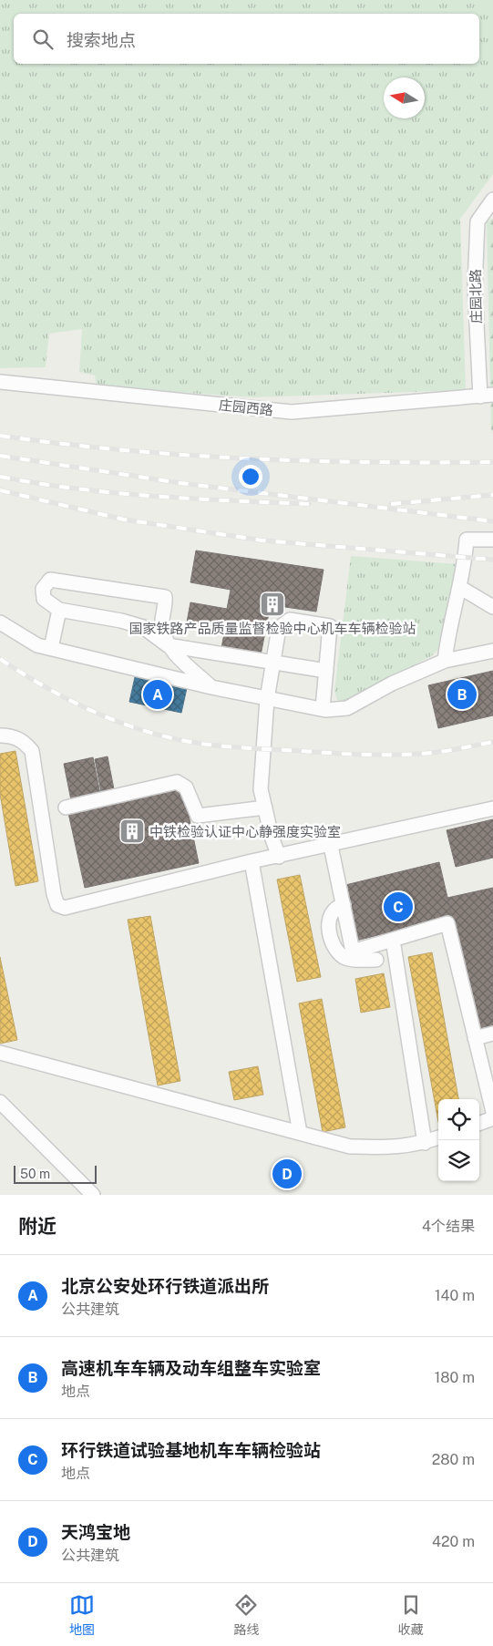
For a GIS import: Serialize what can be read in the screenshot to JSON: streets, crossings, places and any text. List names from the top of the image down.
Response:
{
  "streets": {
    "street": ["庄园北路", "庄园西路"]
  },
  "crossings": [
    ["庄园北路", "庄园西路"]
  ],
  "places": {
    "building": ["国家铁路产品质量监督检验中心机车车辆检验站", "中铁检验认证中心静强度实验室"]
  },
  "scale_bar": "50 m",
  "north": "left",
  "page": {
    "search": "搜索地点",
    "pins": [
      "A",
      "B",
      "C",
      "D"
    ],
    "scale": "50 m",
    "heading": ["附近", "4个结果"],
    "list": [
      {
        "mark": "A",
        "name": "北京公安处环行铁道派出所",
        "note": "公共建筑",
        "value": "140 m"
      },
      {
        "mark": "B",
        "name": "高速机车车辆及动车组整车实验室",
        "note": "地点",
        "value": "180 m"
      },
      {
        "mark": "C",
        "name": "环行铁道试验基地机车车辆检验站",
        "note": "地点",
        "value": "280 m"
      },
      {
        "mark": "D",
        "name": "天鸿宝地",
        "note": "公共建筑",
        "value": "420 m"
      }
    ],
    "nav": ["地图", "路线", "收藏"]
  }
}
